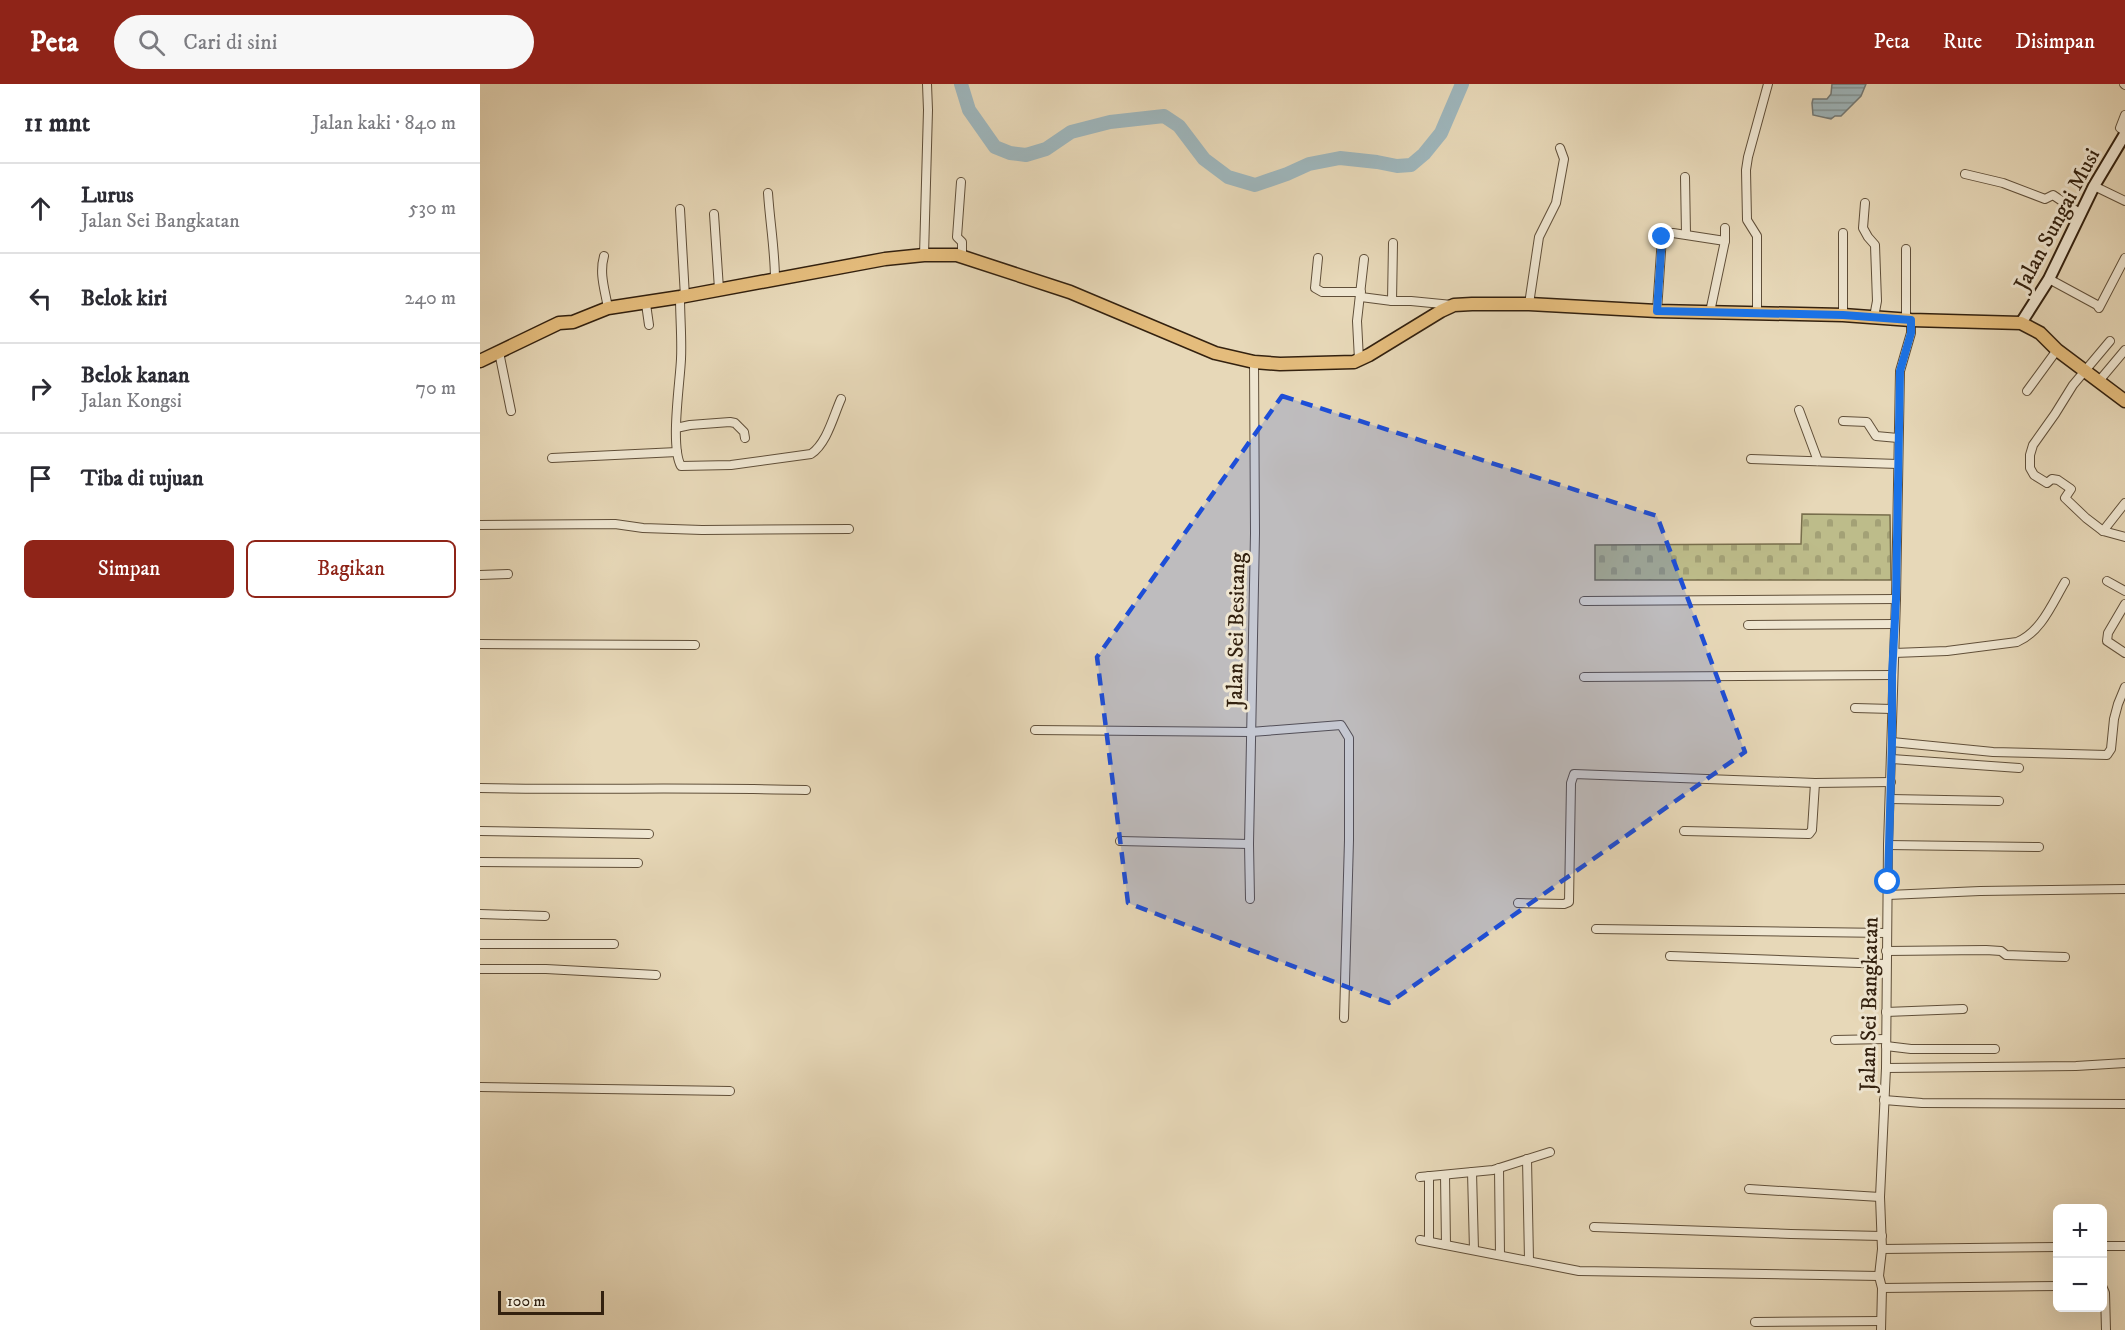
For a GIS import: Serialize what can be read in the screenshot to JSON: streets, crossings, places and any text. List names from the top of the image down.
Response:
{
  "streets": {
    "main road": ["Jalan Sungai Musi"],
    "street": ["Jalan Sei Besitang", "Jalan Sei Bangkatan"]
  },
  "scale_bar": "100 m",
  "page": {
    "header": "Peta",
    "search": "Cari di sini",
    "nav": ["Peta", "Rute", "Disimpan"],
    "heading": ["11 mnt", "Jalan kaki · 840 m"],
    "list": [
      ["Lurus", "Jalan Sei Bangkatan", "530 m"],
      ["Belok kiri", "240 m"],
      ["Belok kanan", "Jalan Kongsi", "70 m"],
      "Tiba di tujuan"
    ],
    "buttons": ["Simpan", "Bagikan"],
    "map_buttons": ["+", "−"],
    "scale": "100 m"
  }
}
